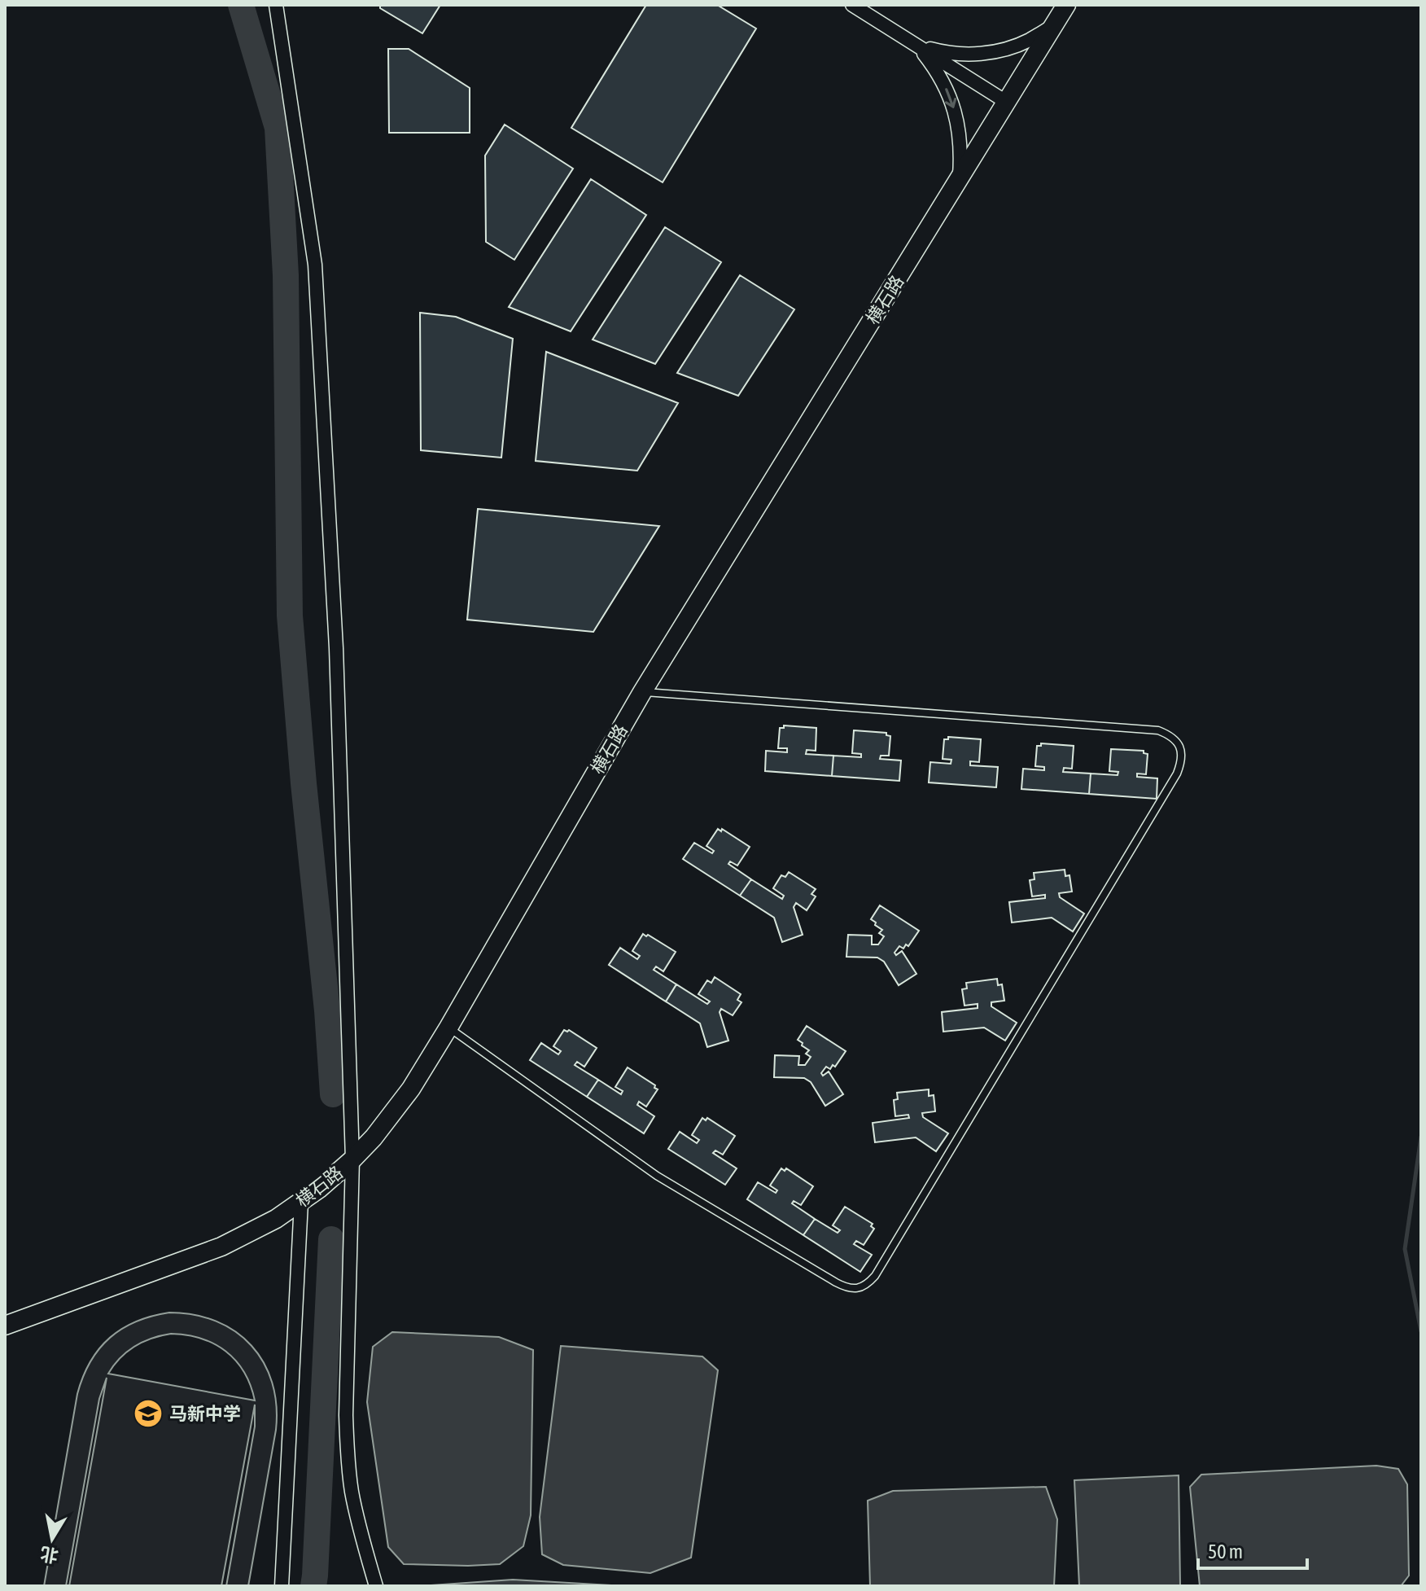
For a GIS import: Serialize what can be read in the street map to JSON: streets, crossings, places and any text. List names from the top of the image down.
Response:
{
  "streets": {
    "main road": ["横石路"]
  },
  "places": {
    "school or university": ["马新中学"]
  },
  "scale_bar": "50 m",
  "north": "bottom"
}
